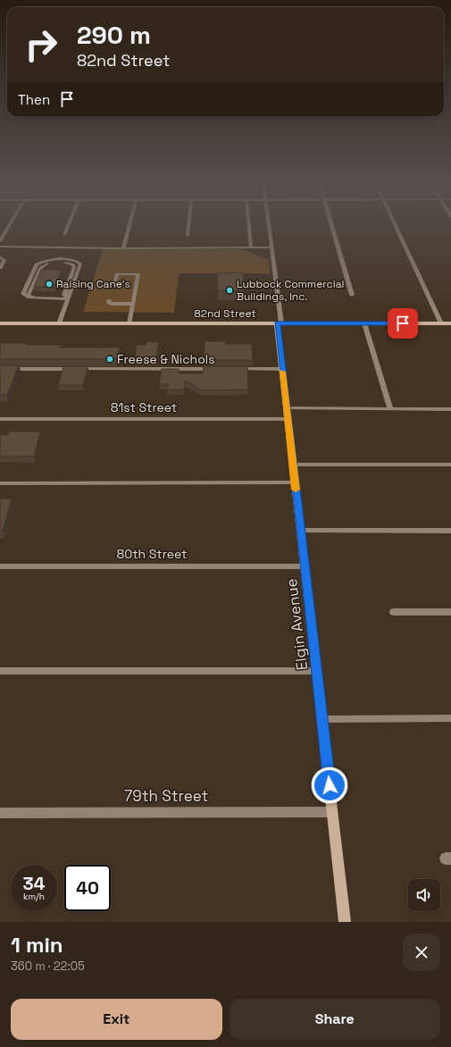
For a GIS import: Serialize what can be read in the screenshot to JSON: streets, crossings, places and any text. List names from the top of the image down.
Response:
{
  "streets": {
    "street": [
      "82nd Street",
      "81st Street",
      "80th Street",
      "Elgin Avenue",
      "79th Street"
    ]
  },
  "crossings": [
    ["82nd Street", "Elgin Avenue"],
    ["81st Street", "Elgin Avenue"],
    ["80th Street", "Elgin Avenue"],
    ["Elgin Avenue", "79th Street"]
  ],
  "places": ["Raising Cane's", "Lubbock Commercial Buildings, Inc.", "Freese & Nichols"],
  "page": {
    "turn": ["290 m", "82nd Street"],
    "then": "Then",
    "speed": "34 km/h",
    "limit": "40",
    "heading": ["1 min", "360 m · 22:05"],
    "buttons": ["Exit", "Share"]
  }
}
